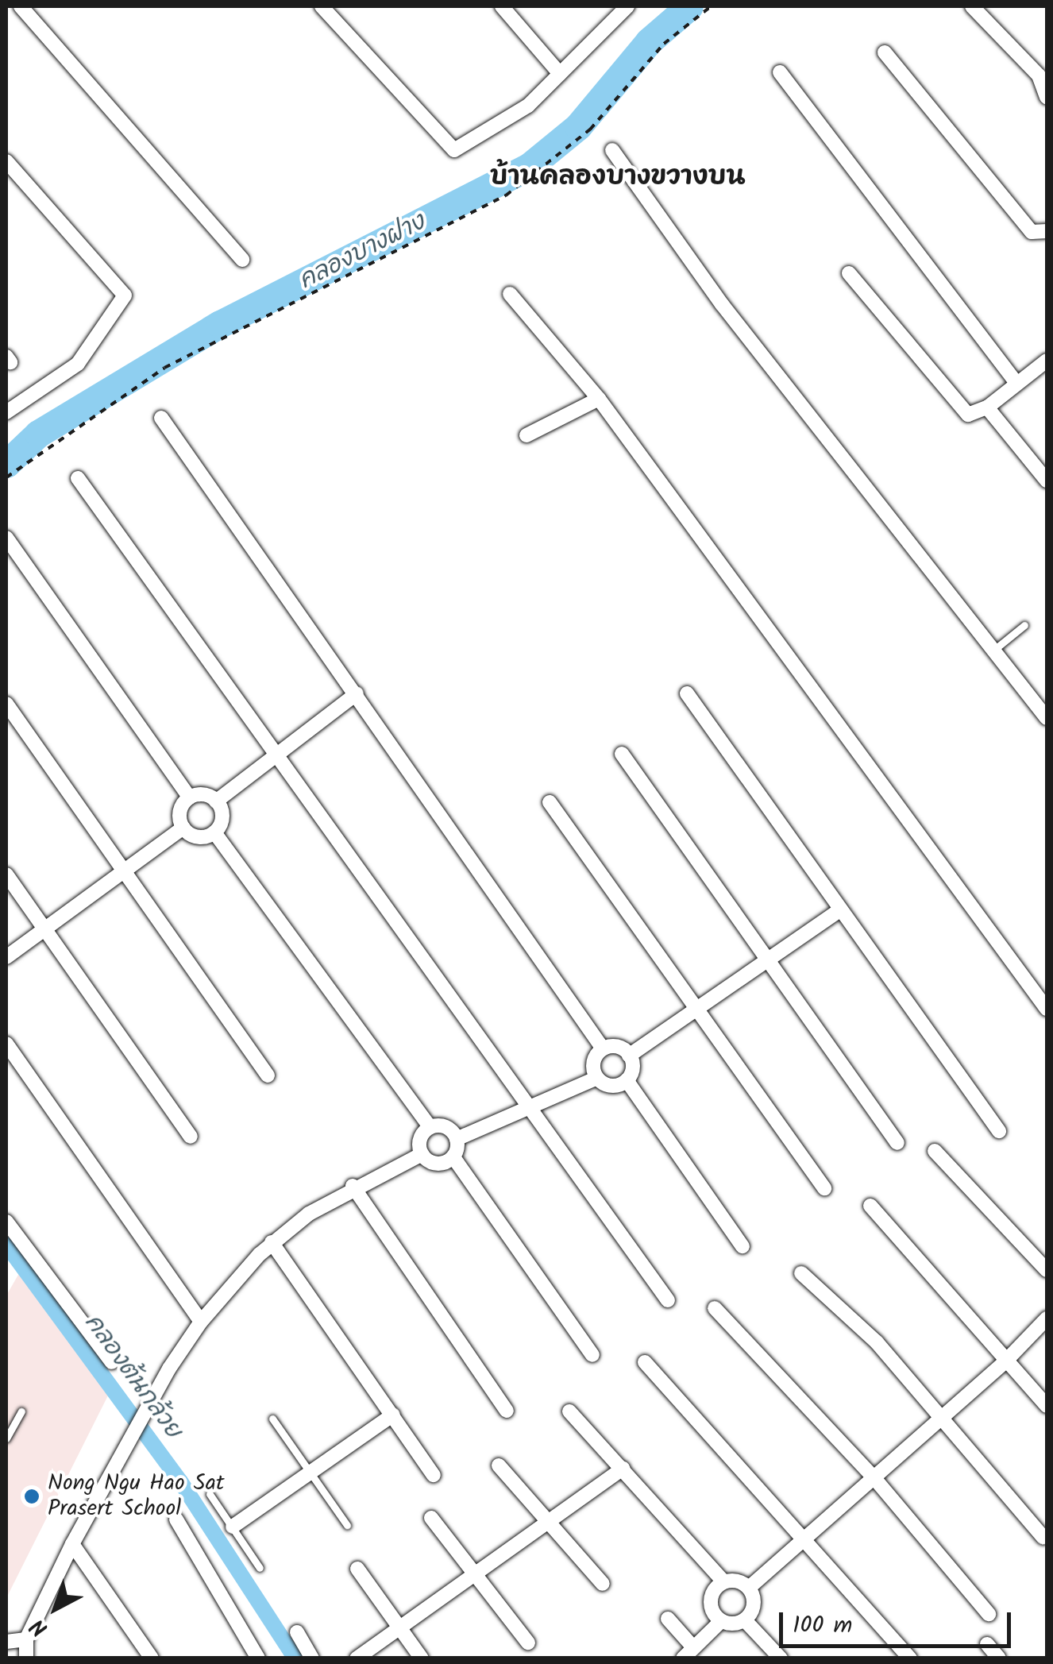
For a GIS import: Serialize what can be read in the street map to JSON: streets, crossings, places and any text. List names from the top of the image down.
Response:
{
  "districts": ["บ้านคลองบางขวางบน"],
  "water": ["คลองบางฝาง", "คลองต้นกล้วย"],
  "places": ["Nong Ngu Hao Sat Prasert School"],
  "scale_bar": "100 m",
  "north": "bottom left"
}
